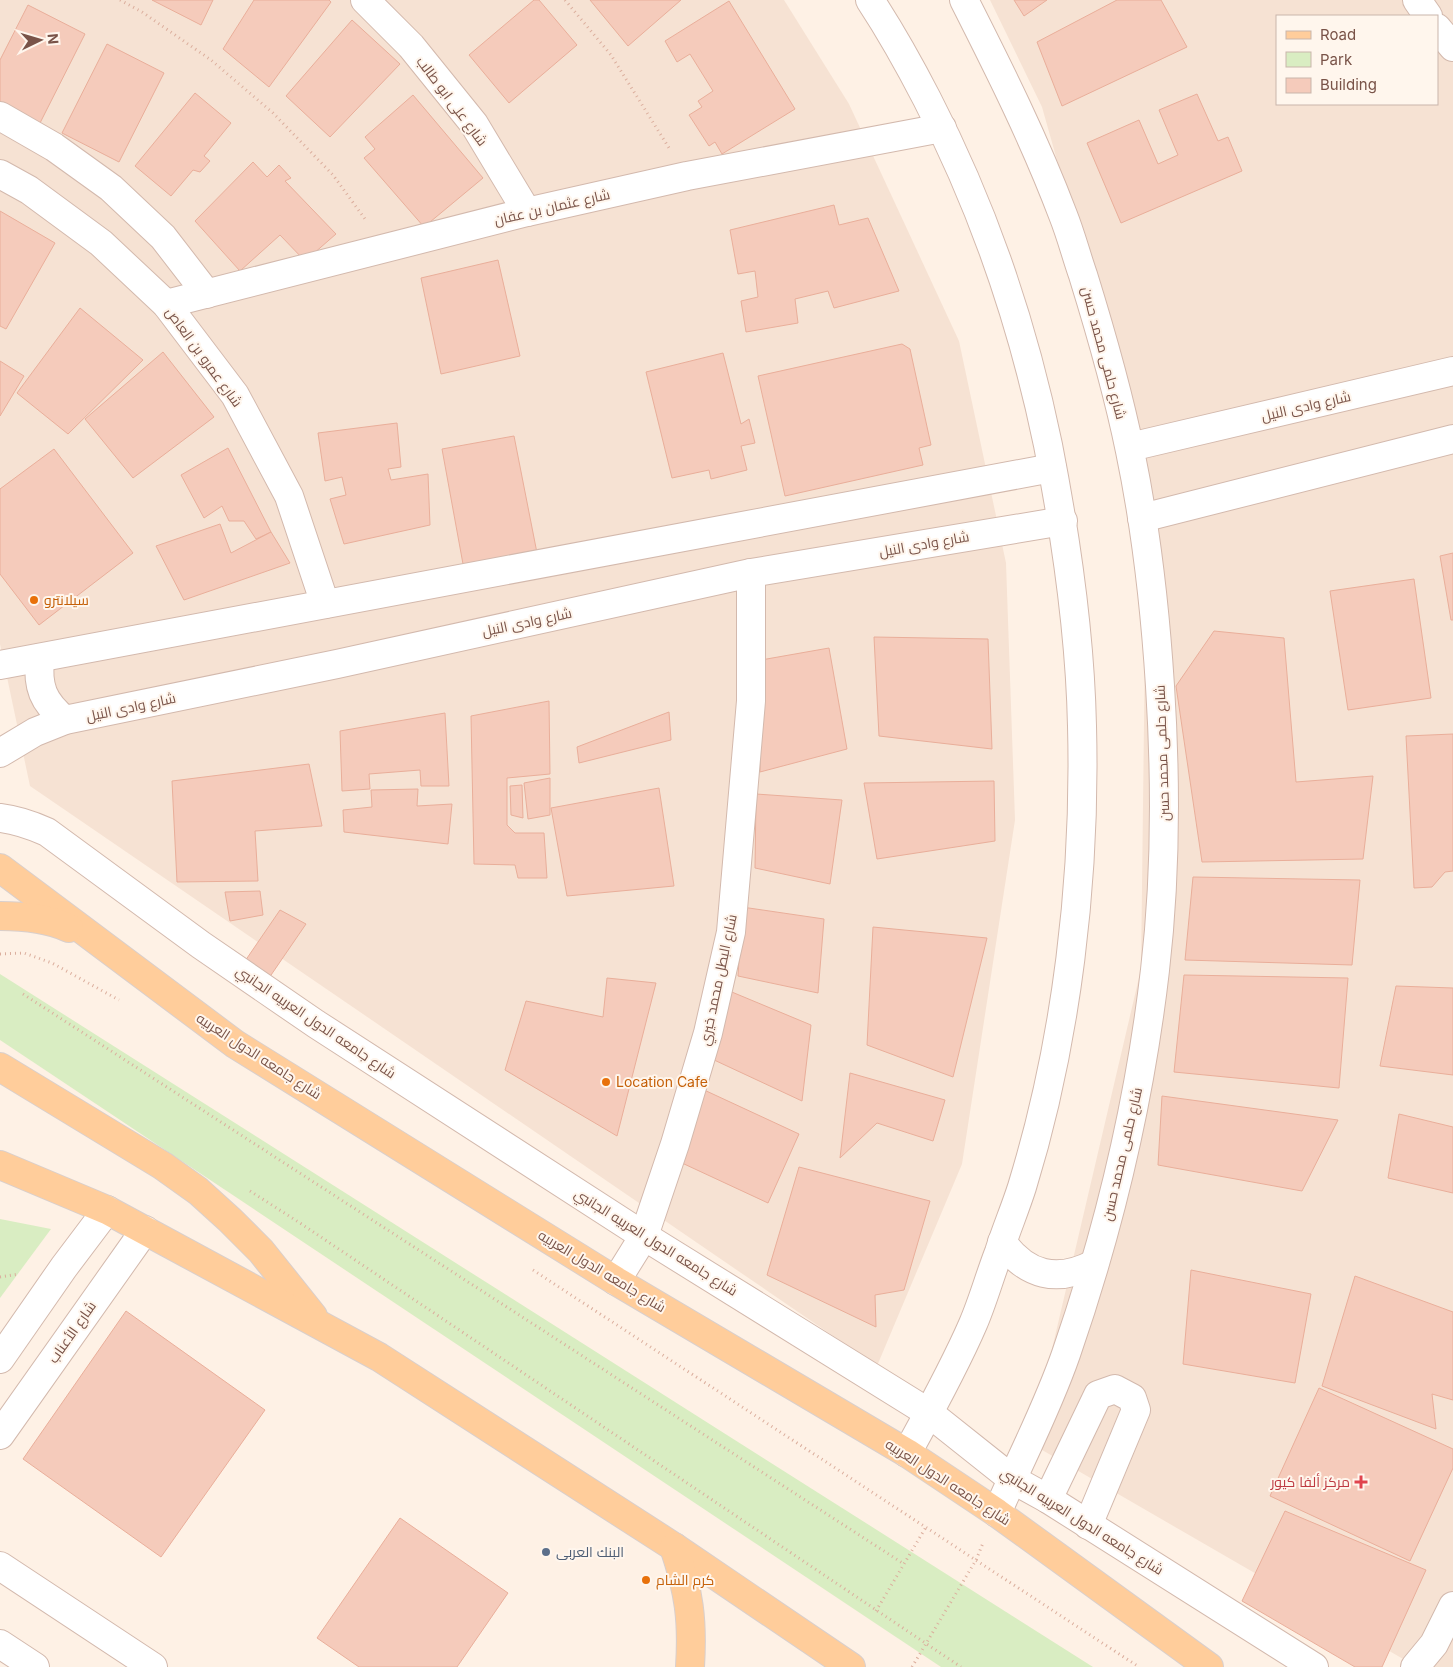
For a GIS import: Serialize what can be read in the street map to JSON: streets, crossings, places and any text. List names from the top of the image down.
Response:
{
  "streets": {
    "main road": ["شارع جامعه الدول العربيه"],
    "street": [
      "شارع على ابو طالب",
      "شارع عثمان بن عفان",
      "شارع حلمى محمد حسن",
      "شارع عمرو بن العاص",
      "شارع وادى النيل",
      "شارع البطل محمد خيري",
      "شارع جامعه الدول العربيه الجانبي",
      "شارع الأعناب"
    ]
  },
  "crossings": [
    ["شارع على ابو طالب", "شارع عثمان بن عفان"],
    ["شارع عثمان بن عفان", "شارع عمرو بن العاص"],
    ["شارع حلمى محمد حسن", "شارع وادى النيل"],
    ["شارع حلمى محمد حسن", "شارع جامعه الدول العربيه الجانبي"],
    ["شارع حلمى محمد حسن", "شارع جامعه الدول العربيه"],
    ["شارع وادى النيل", "شارع البطل محمد خيري"],
    ["شارع البطل محمد خيري", "شارع جامعه الدول العربيه الجانبي"],
    ["شارع البطل محمد خيري", "شارع جامعه الدول العربيه"]
  ],
  "places": {
    "other": [
      "سيلانترو",
      "Location Cafe",
      "البنك العربى",
      "كرم الشام"
    ],
    "health": ["مركز ألفا كيور"]
  },
  "legend": ["Road", "Park", "Building"],
  "north": "right"
}
